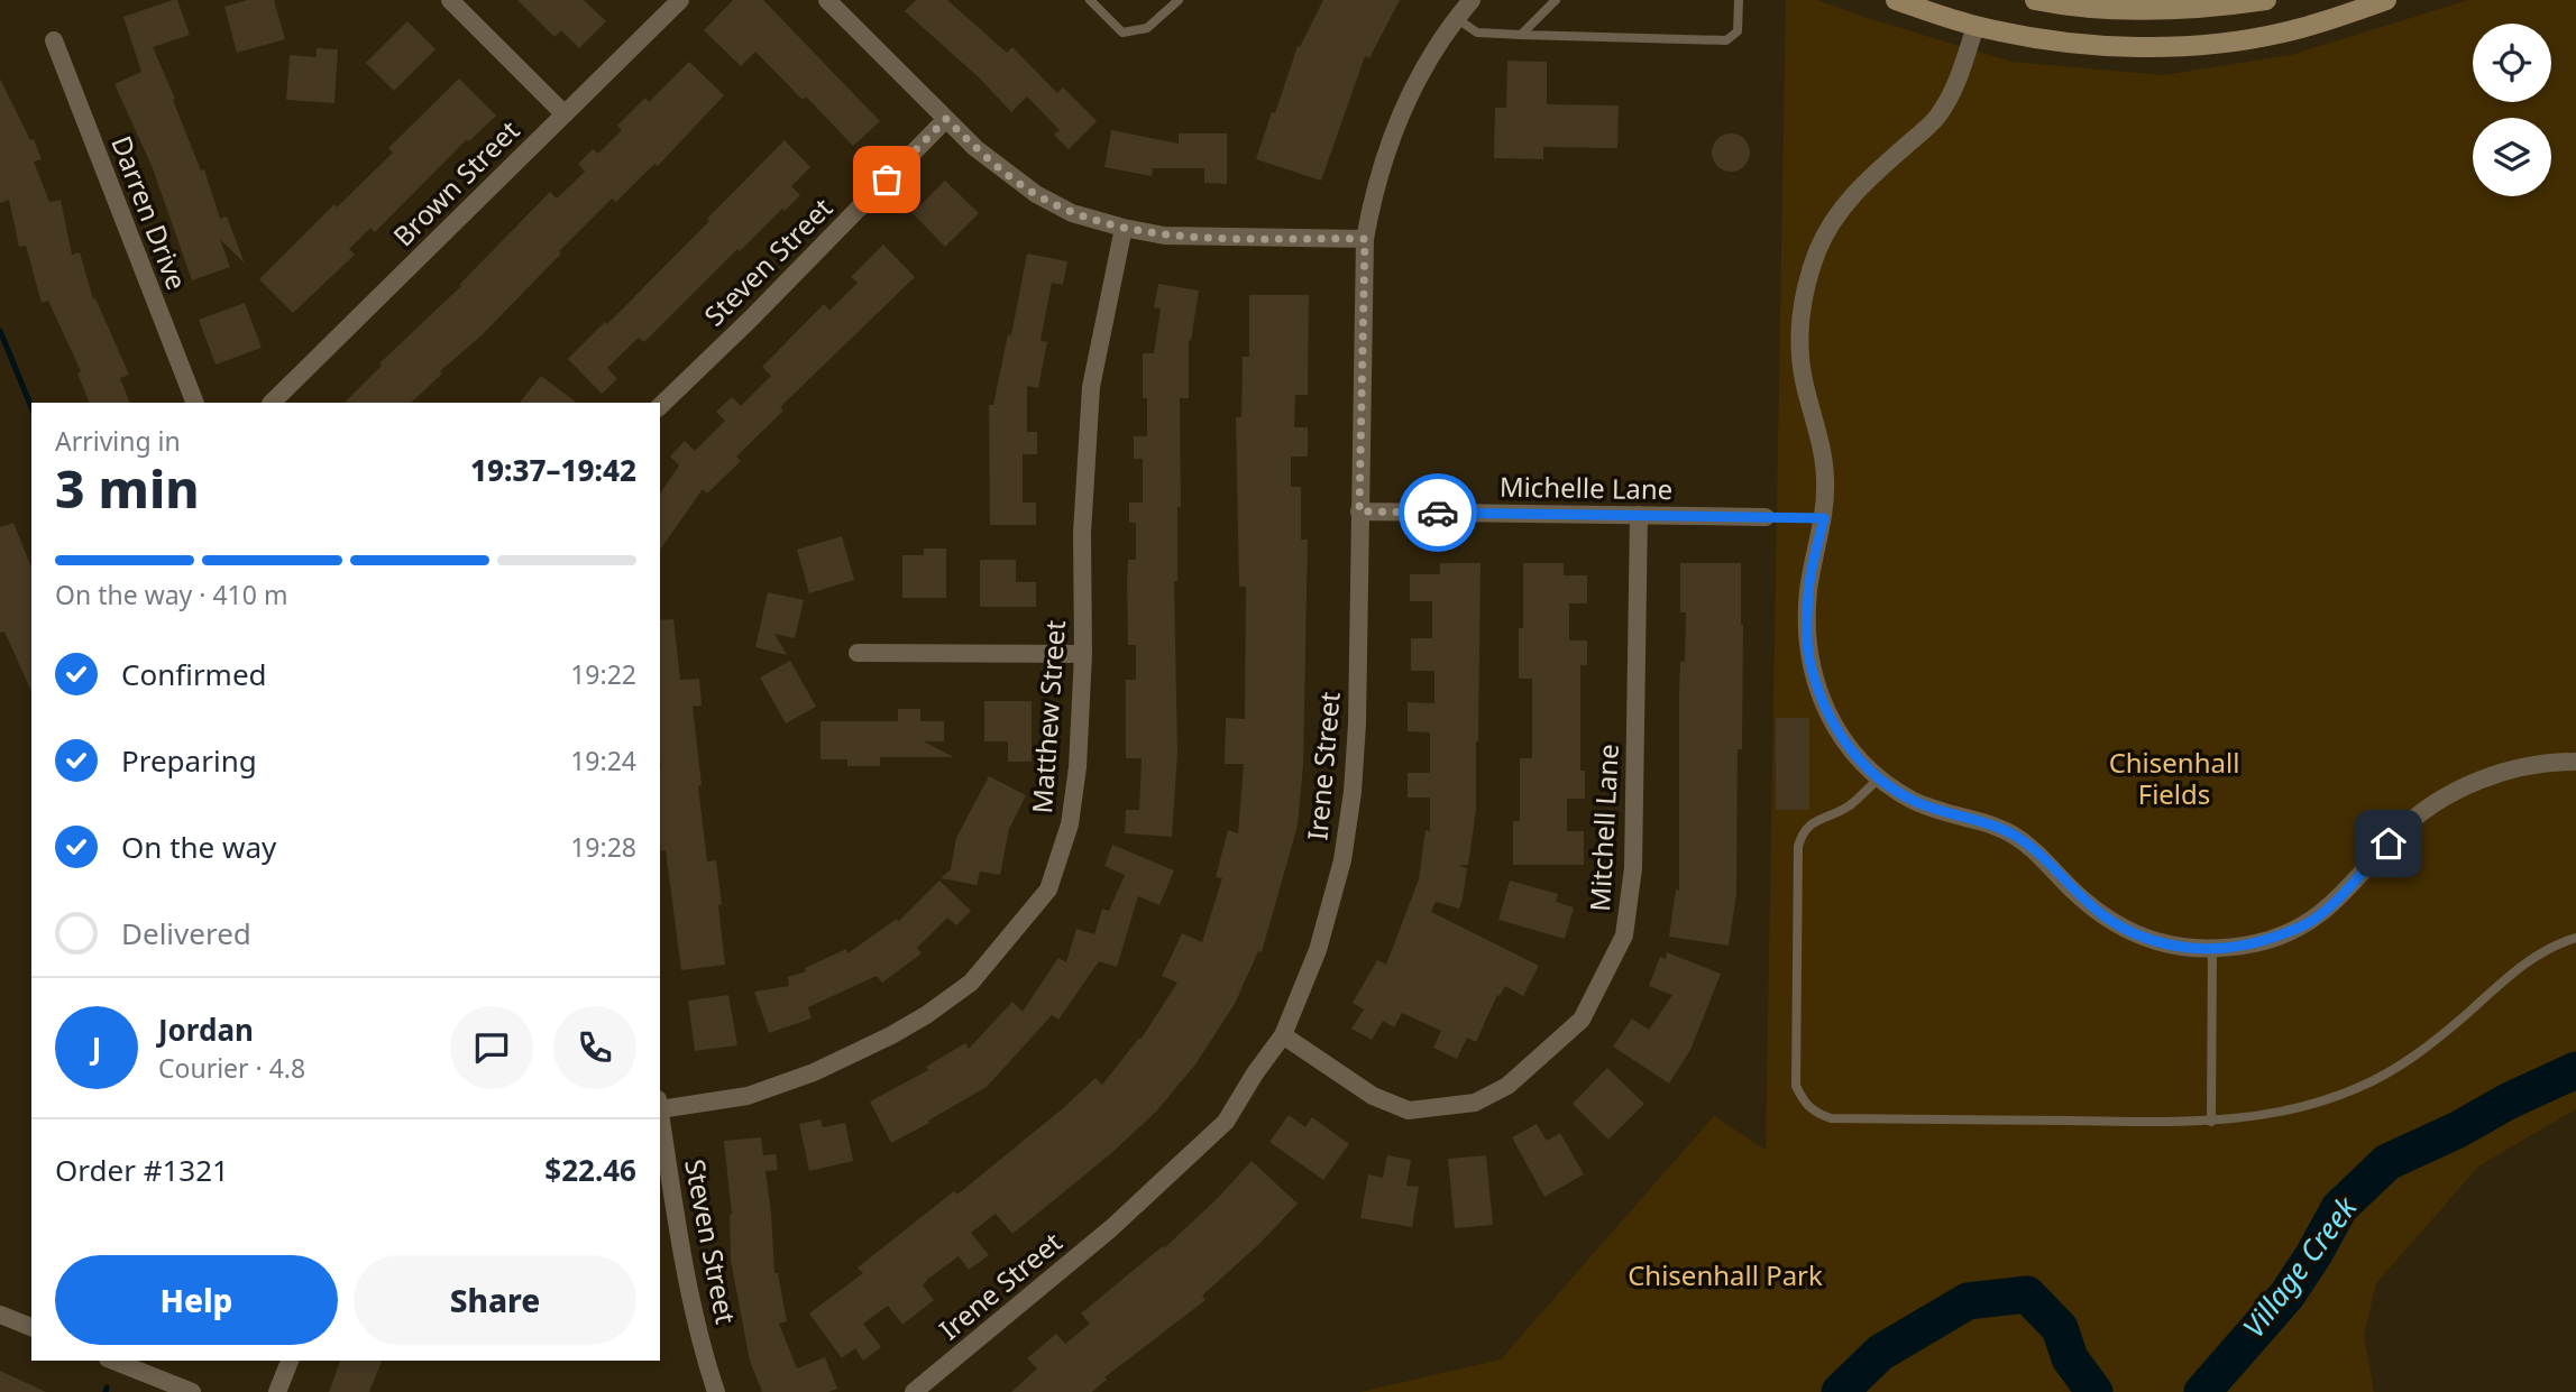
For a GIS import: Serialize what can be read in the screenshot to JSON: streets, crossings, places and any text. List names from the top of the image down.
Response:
{
  "streets": {
    "street": [
      "Brown Street",
      "Darren Drive",
      "Steven Street",
      "Michelle Lane",
      "Matthew Street",
      "Irene Street",
      "Mitchell Lane"
    ]
  },
  "crossings": [
    ["Michelle Lane", "Irene Street"],
    ["Michelle Lane", "Mitchell Lane"],
    ["Irene Street", "Mitchell Lane"]
  ],
  "water": ["Village Creek"],
  "parks": ["Chisenhall Fields", "Chisenhall Park"],
  "page": {
    "heading": ["3 min", "Arriving in", "19:37–19:42"],
    "panel": [
      "Jordan",
      "Courier · 4.8",
      "Order #1321",
      "$22.46"
    ],
    "bar": "On the way · 410 m",
    "list": [
      ["Confirmed", "19:22"],
      ["Preparing", "19:24"],
      ["On the way", "19:28"],
      "Delivered"
    ],
    "round": "J",
    "buttons": ["Help", "Share"]
  }
}
